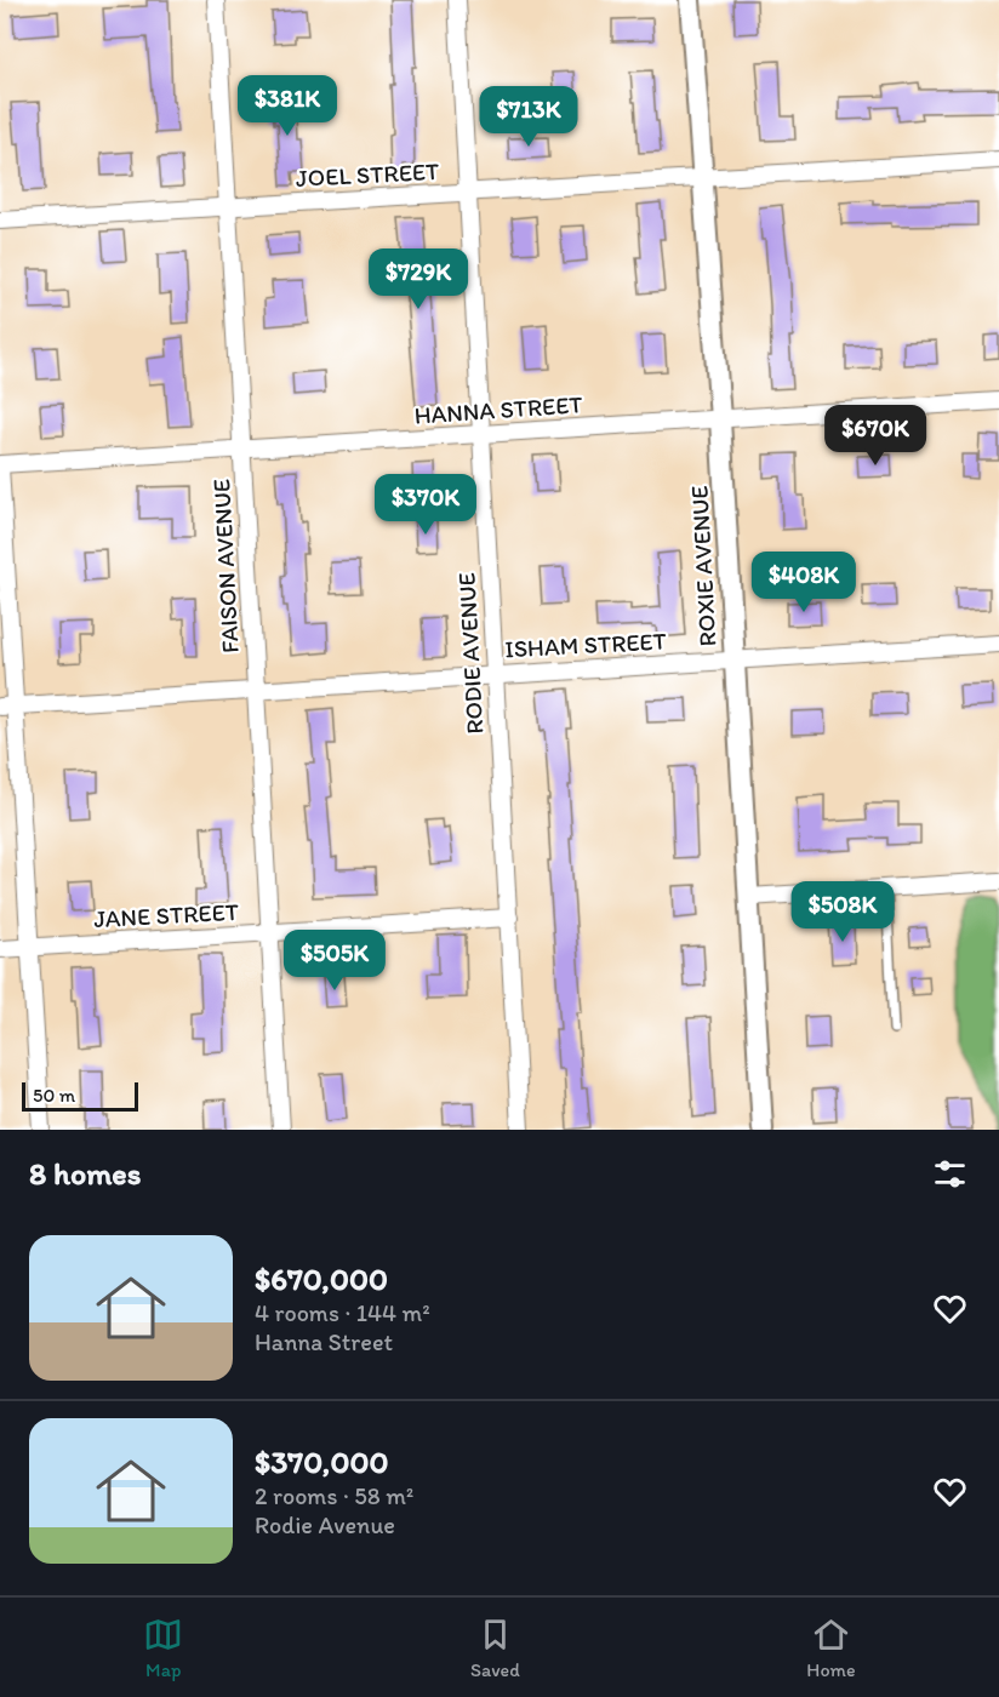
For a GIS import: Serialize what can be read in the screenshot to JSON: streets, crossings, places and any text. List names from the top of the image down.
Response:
{
  "streets": {
    "street": [
      "JOEL STREET",
      "HANNA STREET",
      "FAISON AVENUE",
      "ROXIE AVENUE",
      "ISHAM STREET",
      "RODIE AVENUE",
      "JANE STREET"
    ]
  },
  "crossings": [
    ["JOEL STREET", "FAISON AVENUE"],
    ["JOEL STREET", "ROXIE AVENUE"],
    ["JOEL STREET", "RODIE AVENUE"],
    ["HANNA STREET", "FAISON AVENUE"],
    ["HANNA STREET", "ROXIE AVENUE"],
    ["HANNA STREET", "RODIE AVENUE"],
    ["FAISON AVENUE", "ISHAM STREET"],
    ["FAISON AVENUE", "JANE STREET"],
    ["ROXIE AVENUE", "ISHAM STREET"],
    ["ISHAM STREET", "RODIE AVENUE"],
    ["RODIE AVENUE", "JANE STREET"]
  ],
  "scale_bar": "50 m",
  "page": {
    "price": [
      "$381K",
      "$713K",
      "$729K",
      "$670K",
      "$370K",
      "$408K",
      "$508K",
      "$505K"
    ],
    "scale": "50 m",
    "heading": "8 homes",
    "list": [
      {
        "name": "$670,000",
        "note": "4 rooms · 144 m² · Hanna Street"
      },
      {
        "name": "$370,000",
        "note": "2 rooms · 58 m² · Rodie Avenue"
      }
    ],
    "tabs": ["Map", "Saved", "Home"]
  }
}
